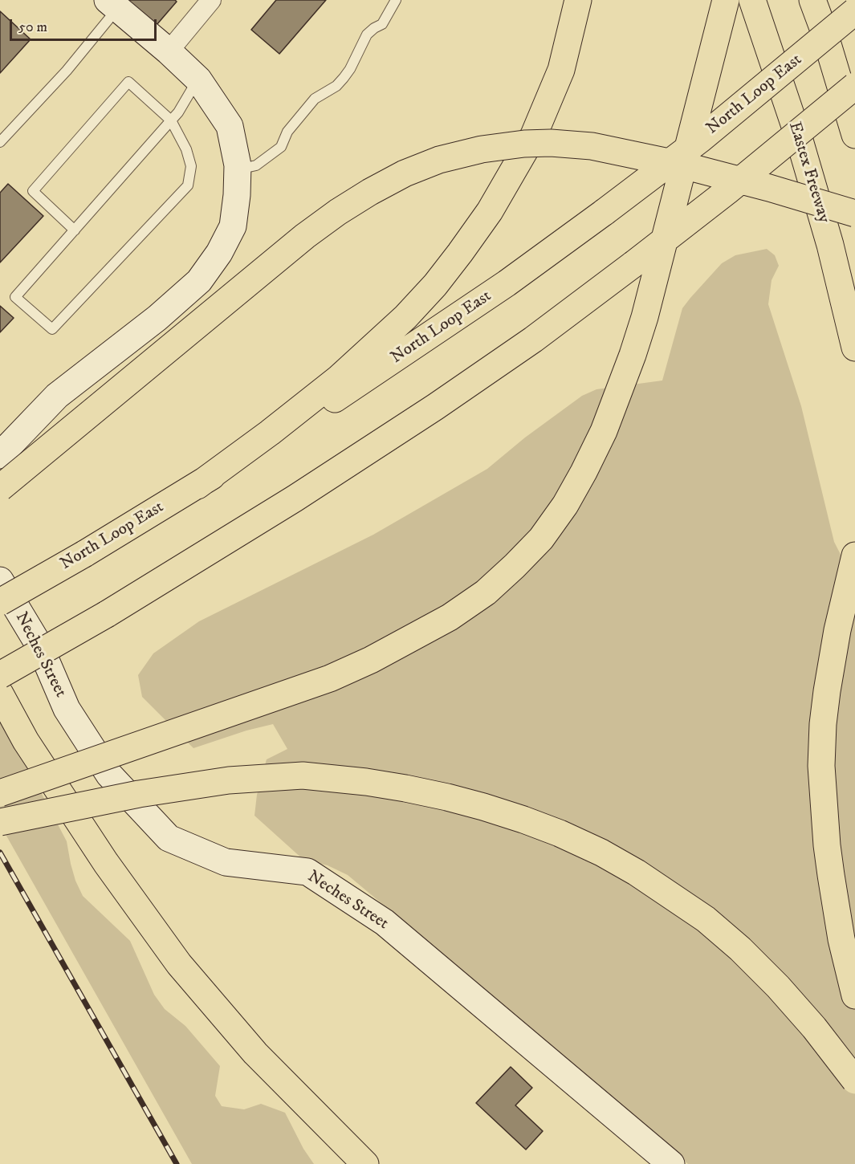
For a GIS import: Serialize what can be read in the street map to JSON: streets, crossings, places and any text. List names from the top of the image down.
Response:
{
  "streets": {
    "highway": ["North Loop East", "Eastex Freeway"],
    "main road": ["Neches Street"]
  },
  "scale_bar": "50 m"
}
